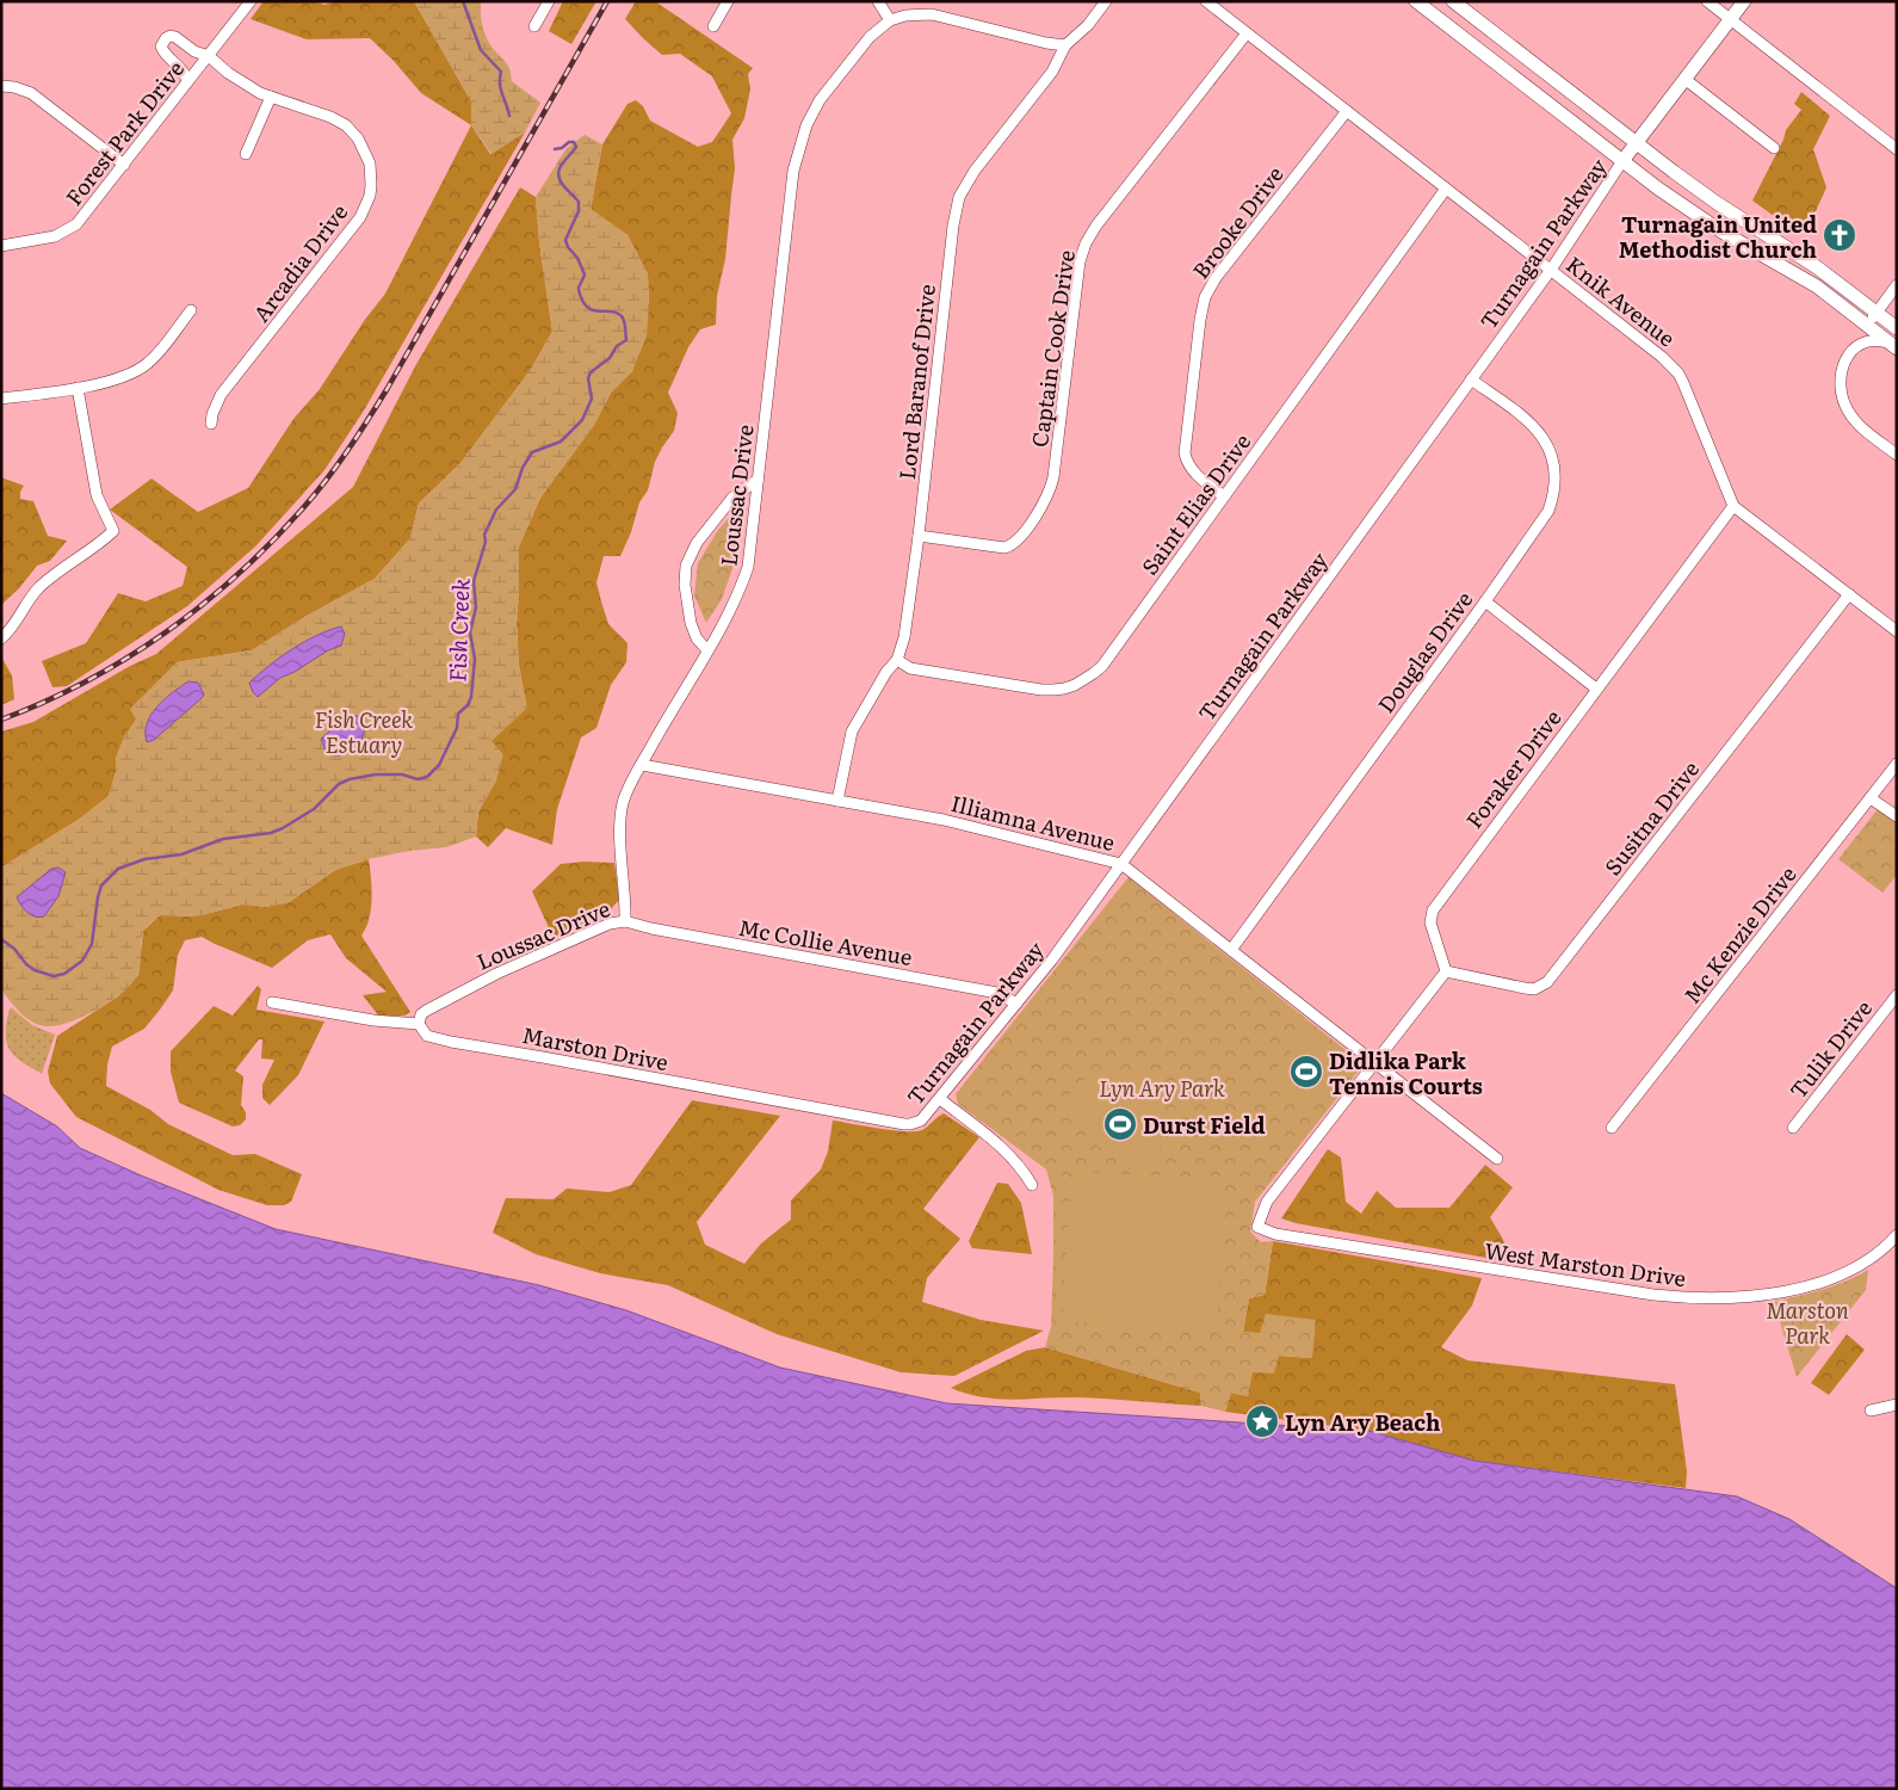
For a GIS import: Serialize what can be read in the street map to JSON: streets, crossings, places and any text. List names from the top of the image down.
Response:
{
  "streets": {
    "street": [
      "Forest Park Drive",
      "Brooke Drive",
      "Turnagain Parkway",
      "Arcadia Drive",
      "Knik Avenue",
      "Captain Cook Drive",
      "Lord Baranof Drive",
      "Loussac Drive",
      "Saint Elias Drive",
      "Douglas Drive",
      "Foraker Drive",
      "Susitna Drive",
      "Illiamna Avenue",
      "Mc Kenzie Drive",
      "Mc Collie Avenue",
      "Marston Drive",
      "Tulik Drive",
      "West Marston Drive"
    ]
  },
  "crossings": [
    ["Forest Park Drive", "Arcadia Drive"],
    ["Brooke Drive", "Knik Avenue"],
    ["Brooke Drive", "Saint Elias Drive"],
    ["Turnagain Parkway", "Knik Avenue"],
    ["Turnagain Parkway", "Douglas Drive"],
    ["Turnagain Parkway", "Illiamna Avenue"],
    ["Turnagain Parkway", "Mc Collie Avenue"],
    ["Turnagain Parkway", "Marston Drive"],
    ["Knik Avenue", "Captain Cook Drive"],
    ["Knik Avenue", "Saint Elias Drive"],
    ["Knik Avenue", "Foraker Drive"],
    ["Captain Cook Drive", "Lord Baranof Drive"],
    ["Lord Baranof Drive", "Saint Elias Drive"],
    ["Lord Baranof Drive", "Illiamna Avenue"],
    ["Loussac Drive", "Illiamna Avenue"],
    ["Loussac Drive", "Mc Collie Avenue"],
    ["Loussac Drive", "Marston Drive"],
    ["Douglas Drive", "Illiamna Avenue"],
    ["Foraker Drive", "Susitna Drive"],
    ["Illiamna Avenue", "West Marston Drive"]
  ],
  "water": ["Fish Creek"],
  "parks": ["Fish Creek Estuary", "Lyn Ary Park", "Marston Park"],
  "places": {
    "church": ["Turnagain United Methodist Church"],
    "sports": ["Didlika Park Tennis Courts", "Durst Field"],
    "place": ["Lyn Ary Beach"]
  }
}
